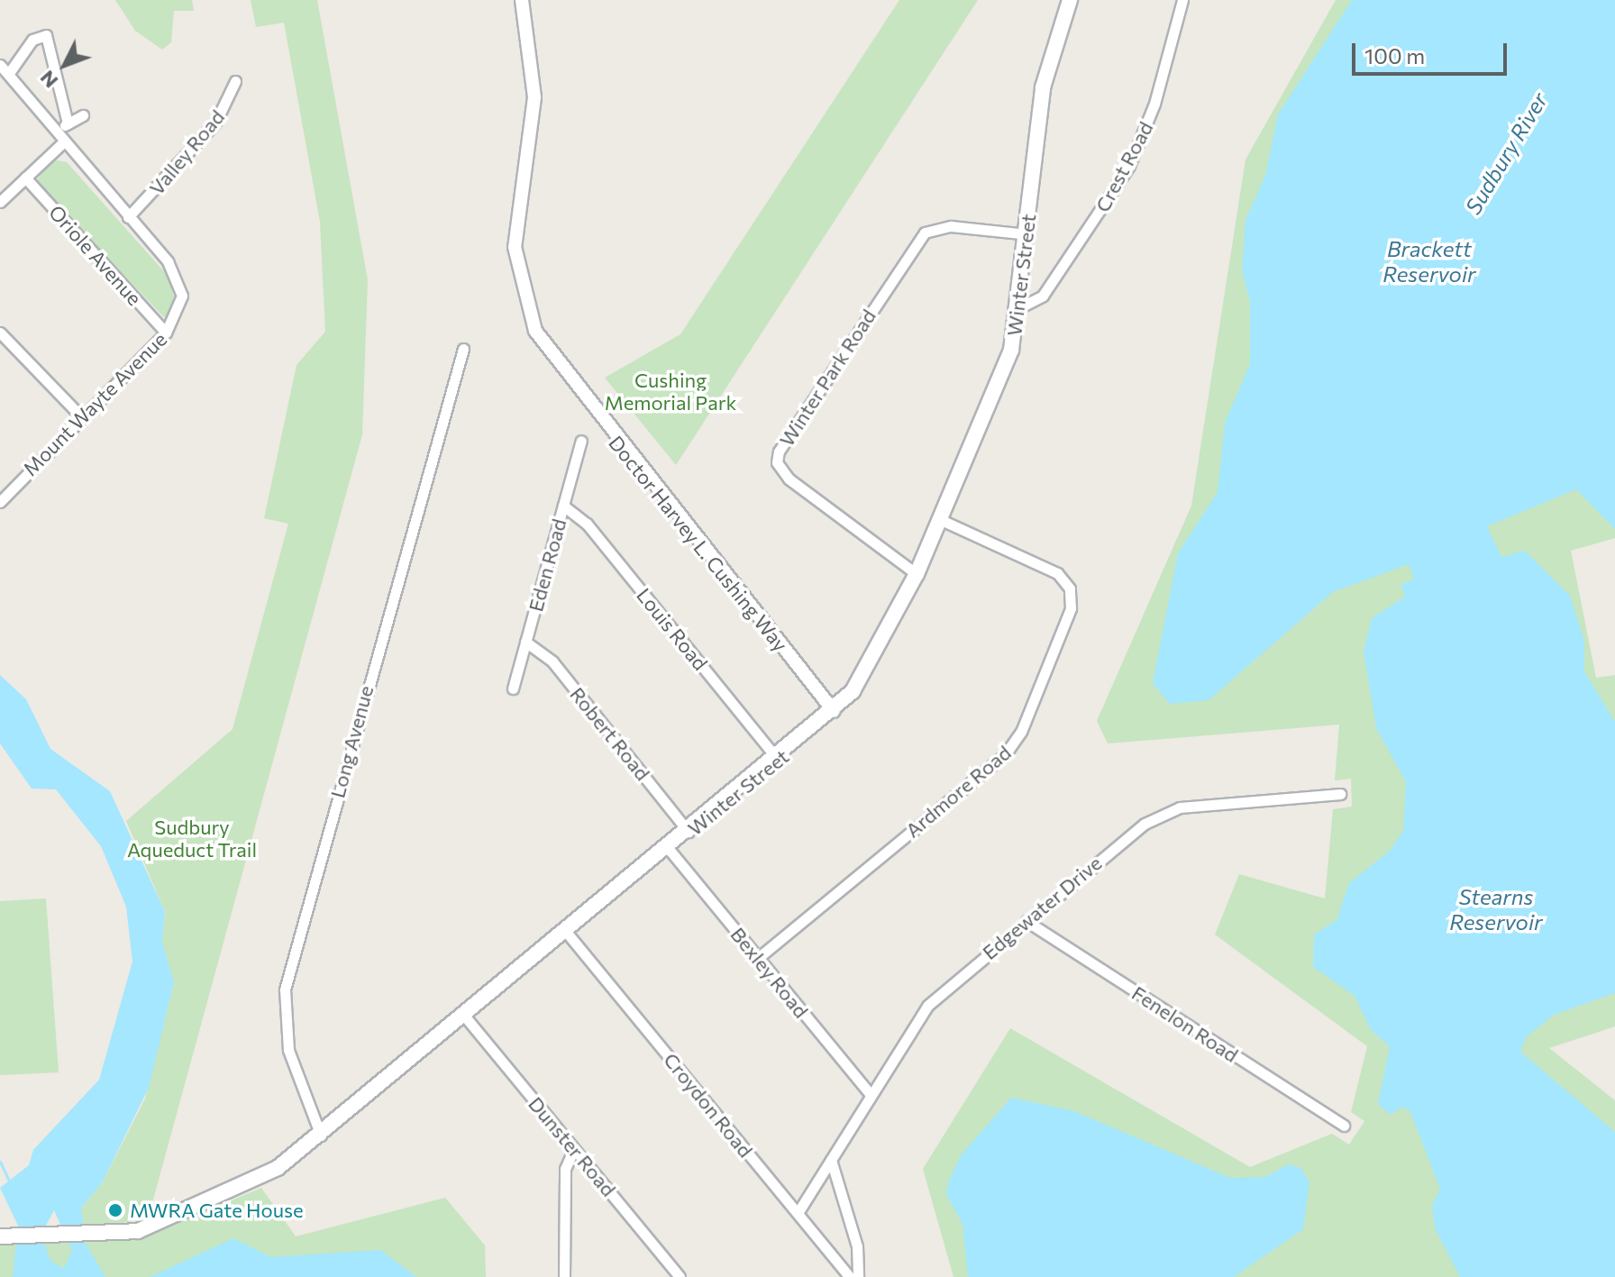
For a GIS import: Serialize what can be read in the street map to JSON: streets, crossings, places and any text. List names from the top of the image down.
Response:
{
  "streets": {
    "main road": ["Winter Street"],
    "street": [
      "Valley Road",
      "Crest Road",
      "Oriole Avenue",
      "Winter Park Road",
      "Mount Wayte Avenue",
      "Doctor Harvey L. Cushing Way",
      "Eden Road",
      "Louis Road",
      "Robert Road",
      "Long Avenue",
      "Ardmore Road",
      "Edgewater Drive",
      "Bexley Road",
      "Fenelon Road",
      "Croydon Road",
      "Dunster Road"
    ]
  },
  "crossings": [
    ["Valley Road", "Mount Wayte Avenue"],
    ["Crest Road", "Winter Street"],
    ["Oriole Avenue", "Mount Wayte Avenue"],
    ["Winter Street", "Winter Park Road"],
    ["Winter Street", "Doctor Harvey L. Cushing Way"],
    ["Winter Street", "Louis Road"],
    ["Winter Street", "Robert Road"],
    ["Winter Street", "Long Avenue"],
    ["Winter Street", "Ardmore Road"],
    ["Winter Street", "Bexley Road"],
    ["Winter Street", "Croydon Road"],
    ["Winter Street", "Dunster Road"],
    ["Eden Road", "Louis Road"],
    ["Eden Road", "Robert Road"],
    ["Ardmore Road", "Bexley Road"],
    ["Edgewater Drive", "Bexley Road"],
    ["Edgewater Drive", "Fenelon Road"],
    ["Edgewater Drive", "Croydon Road"]
  ],
  "water": ["Sudbury River", "Brackett Reservoir", "Stearns Reservoir"],
  "parks": ["Cushing Memorial Park", "Sudbury Aqueduct Trail"],
  "places": ["MWRA Gate House"],
  "scale_bar": "100 m",
  "north": "bottom left"
}
